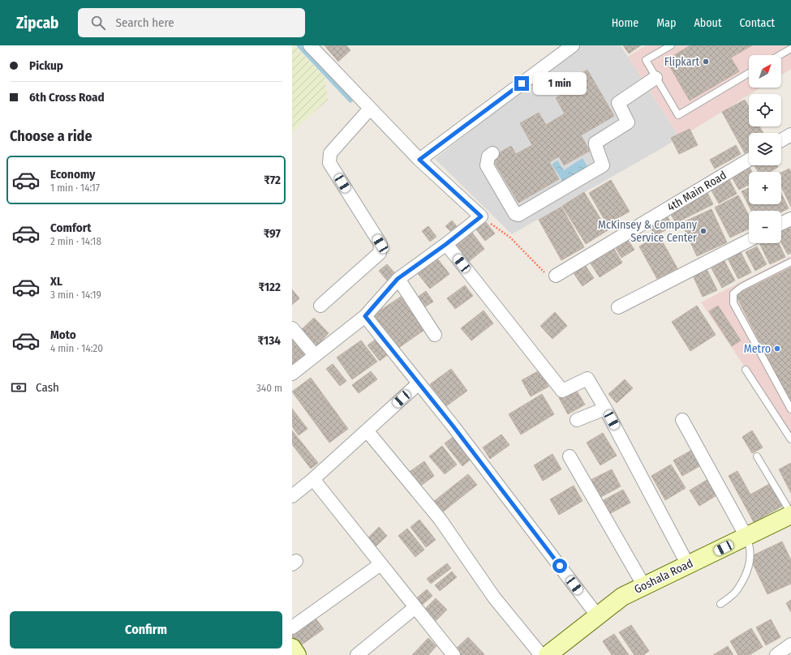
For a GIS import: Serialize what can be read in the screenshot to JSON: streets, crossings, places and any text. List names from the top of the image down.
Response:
{
  "streets": {
    "street": ["4th Main Road", "Goshala Road"]
  },
  "places": ["Flipkart", "McKinsey & Company Service Center", "Metro"],
  "north": "top right",
  "page": {
    "header": "Zipcab",
    "search": "Search here",
    "nav": [
      "Home",
      "Map",
      "About",
      "Contact"
    ],
    "banner": ["Pickup", "6th Cross Road"],
    "map_buttons": ["+", "−"],
    "bubble": "1 min",
    "heading": "Choose a ride",
    "list": [
      {
        "name": "Economy",
        "note": "1 min · 14:17",
        "value": "₹72"
      },
      {
        "name": "Comfort",
        "note": "2 min · 14:18",
        "value": "₹97"
      },
      {
        "name": "XL",
        "note": "3 min · 14:19",
        "value": "₹122"
      },
      {
        "name": "Moto",
        "note": "4 min · 14:20",
        "value": "₹134"
      }
    ],
    "pay": ["Cash", "340 m"],
    "buttons": "Confirm"
  }
}
